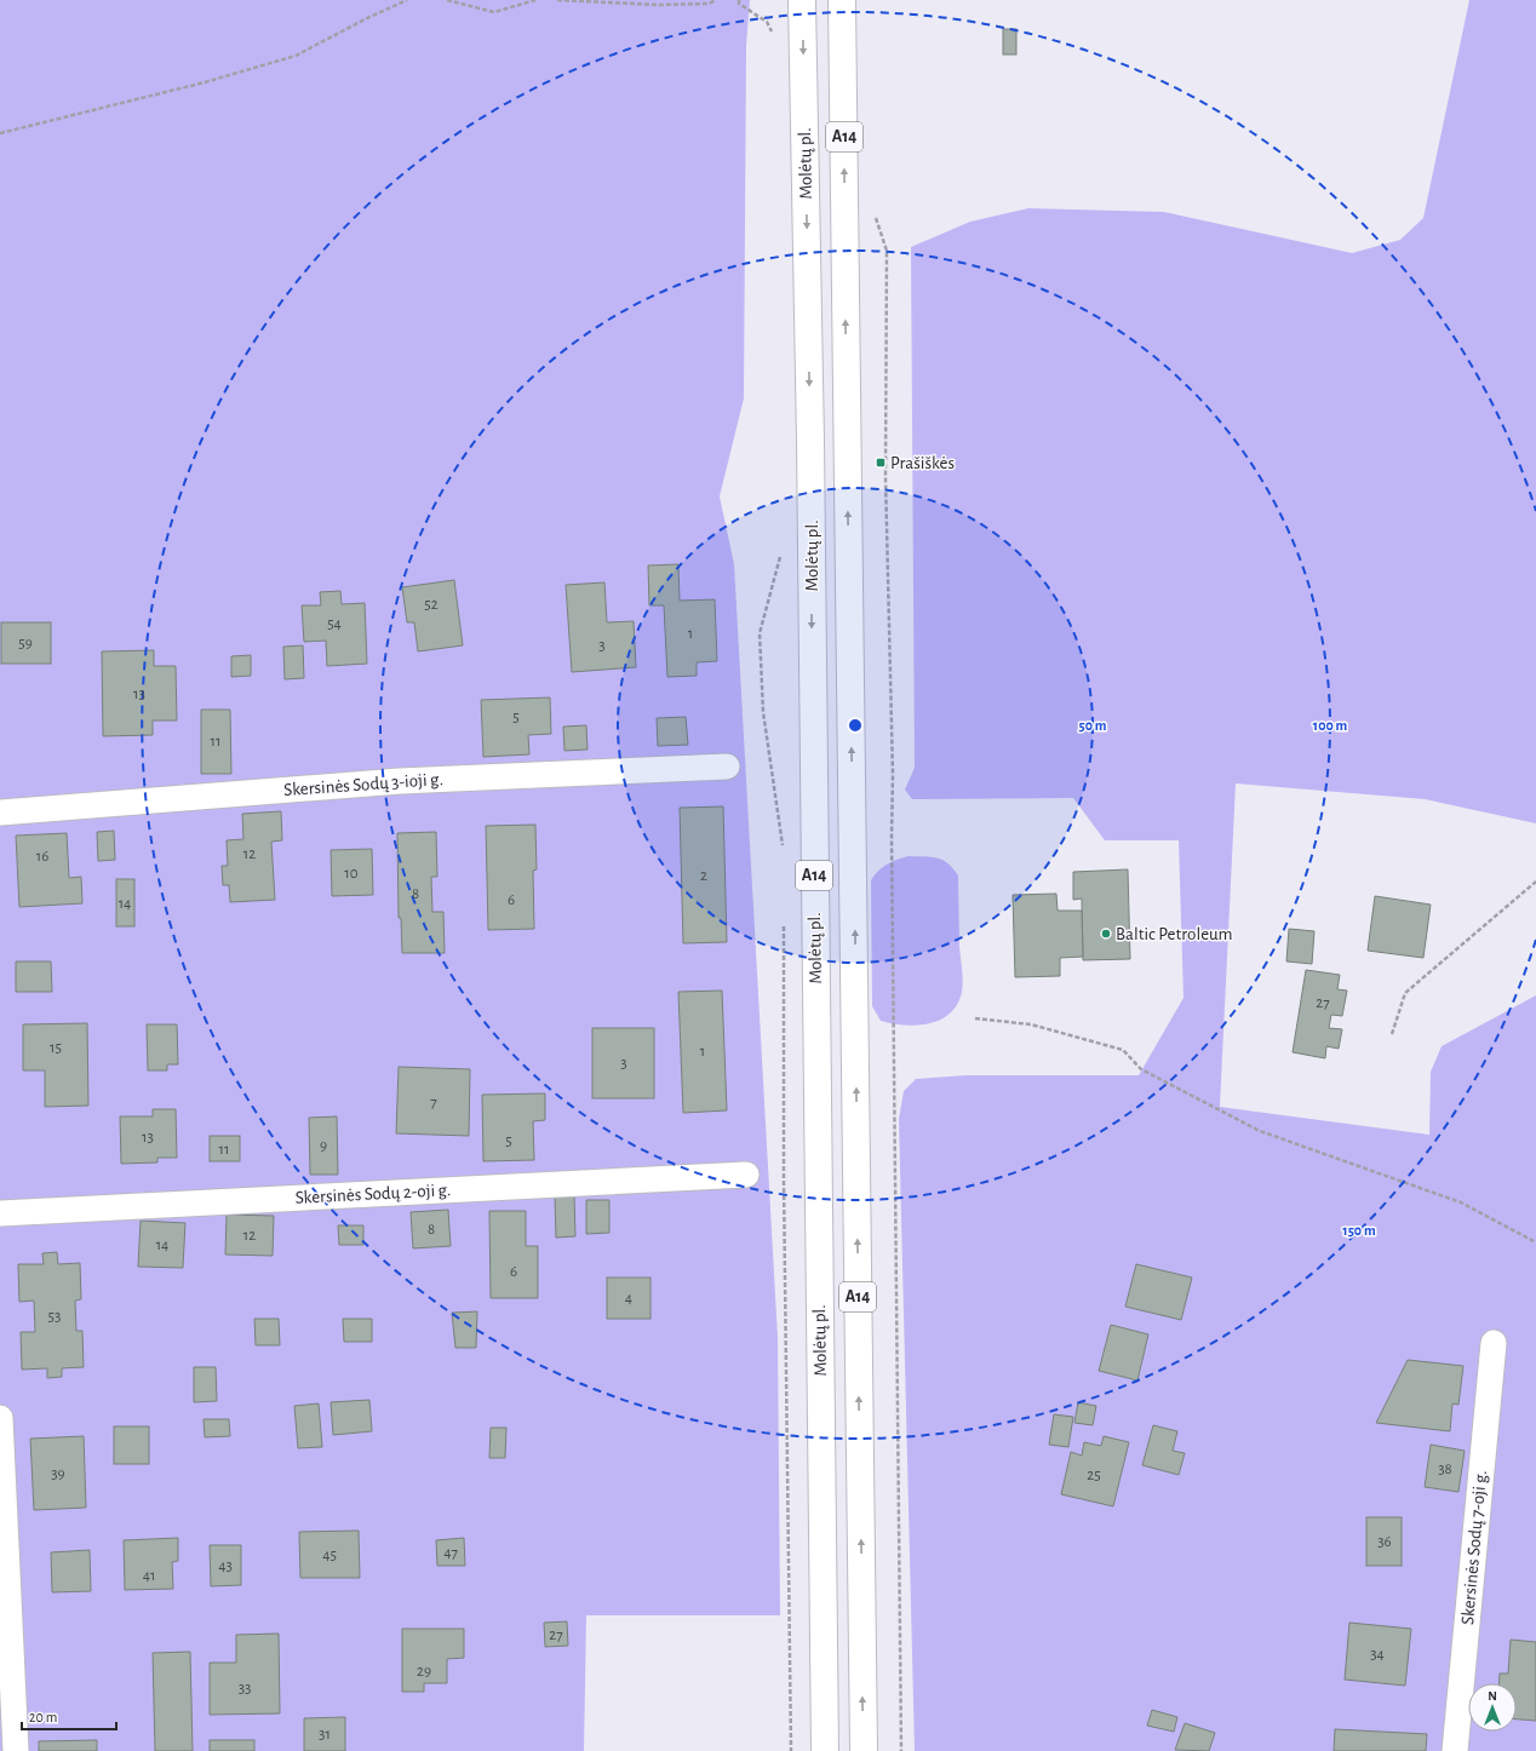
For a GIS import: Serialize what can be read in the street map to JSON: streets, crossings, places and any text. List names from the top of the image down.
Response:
{
  "streets": {
    "highway": ["A14", "Molėtų pl."],
    "street": ["Skersinės Sodų 3-ioji g.", "Skersinės Sodų 2-oji g.", "Skersinės Sodų 7-oji g."]
  },
  "places": {
    "transit": ["Prašiškės"],
    "other": ["Baltic Petroleum"]
  },
  "house_numbers": [
    "52",
    "54",
    "1",
    "59",
    "3",
    "13",
    "5",
    "11",
    "12",
    "16",
    "10",
    "2",
    "8",
    "6",
    "14",
    "27",
    "15",
    "1",
    "3",
    "7",
    "13",
    "5",
    "9",
    "11",
    "8",
    "12",
    "14",
    "6",
    "4",
    "53",
    "38",
    "39",
    "25",
    "36",
    "47",
    "45",
    "43",
    "41",
    "27",
    "34",
    "29",
    "33",
    "31"
  ],
  "scale_bar": "20 m",
  "north": "top",
  "rings": ["50 m", "100 m", "150 m"]
}
